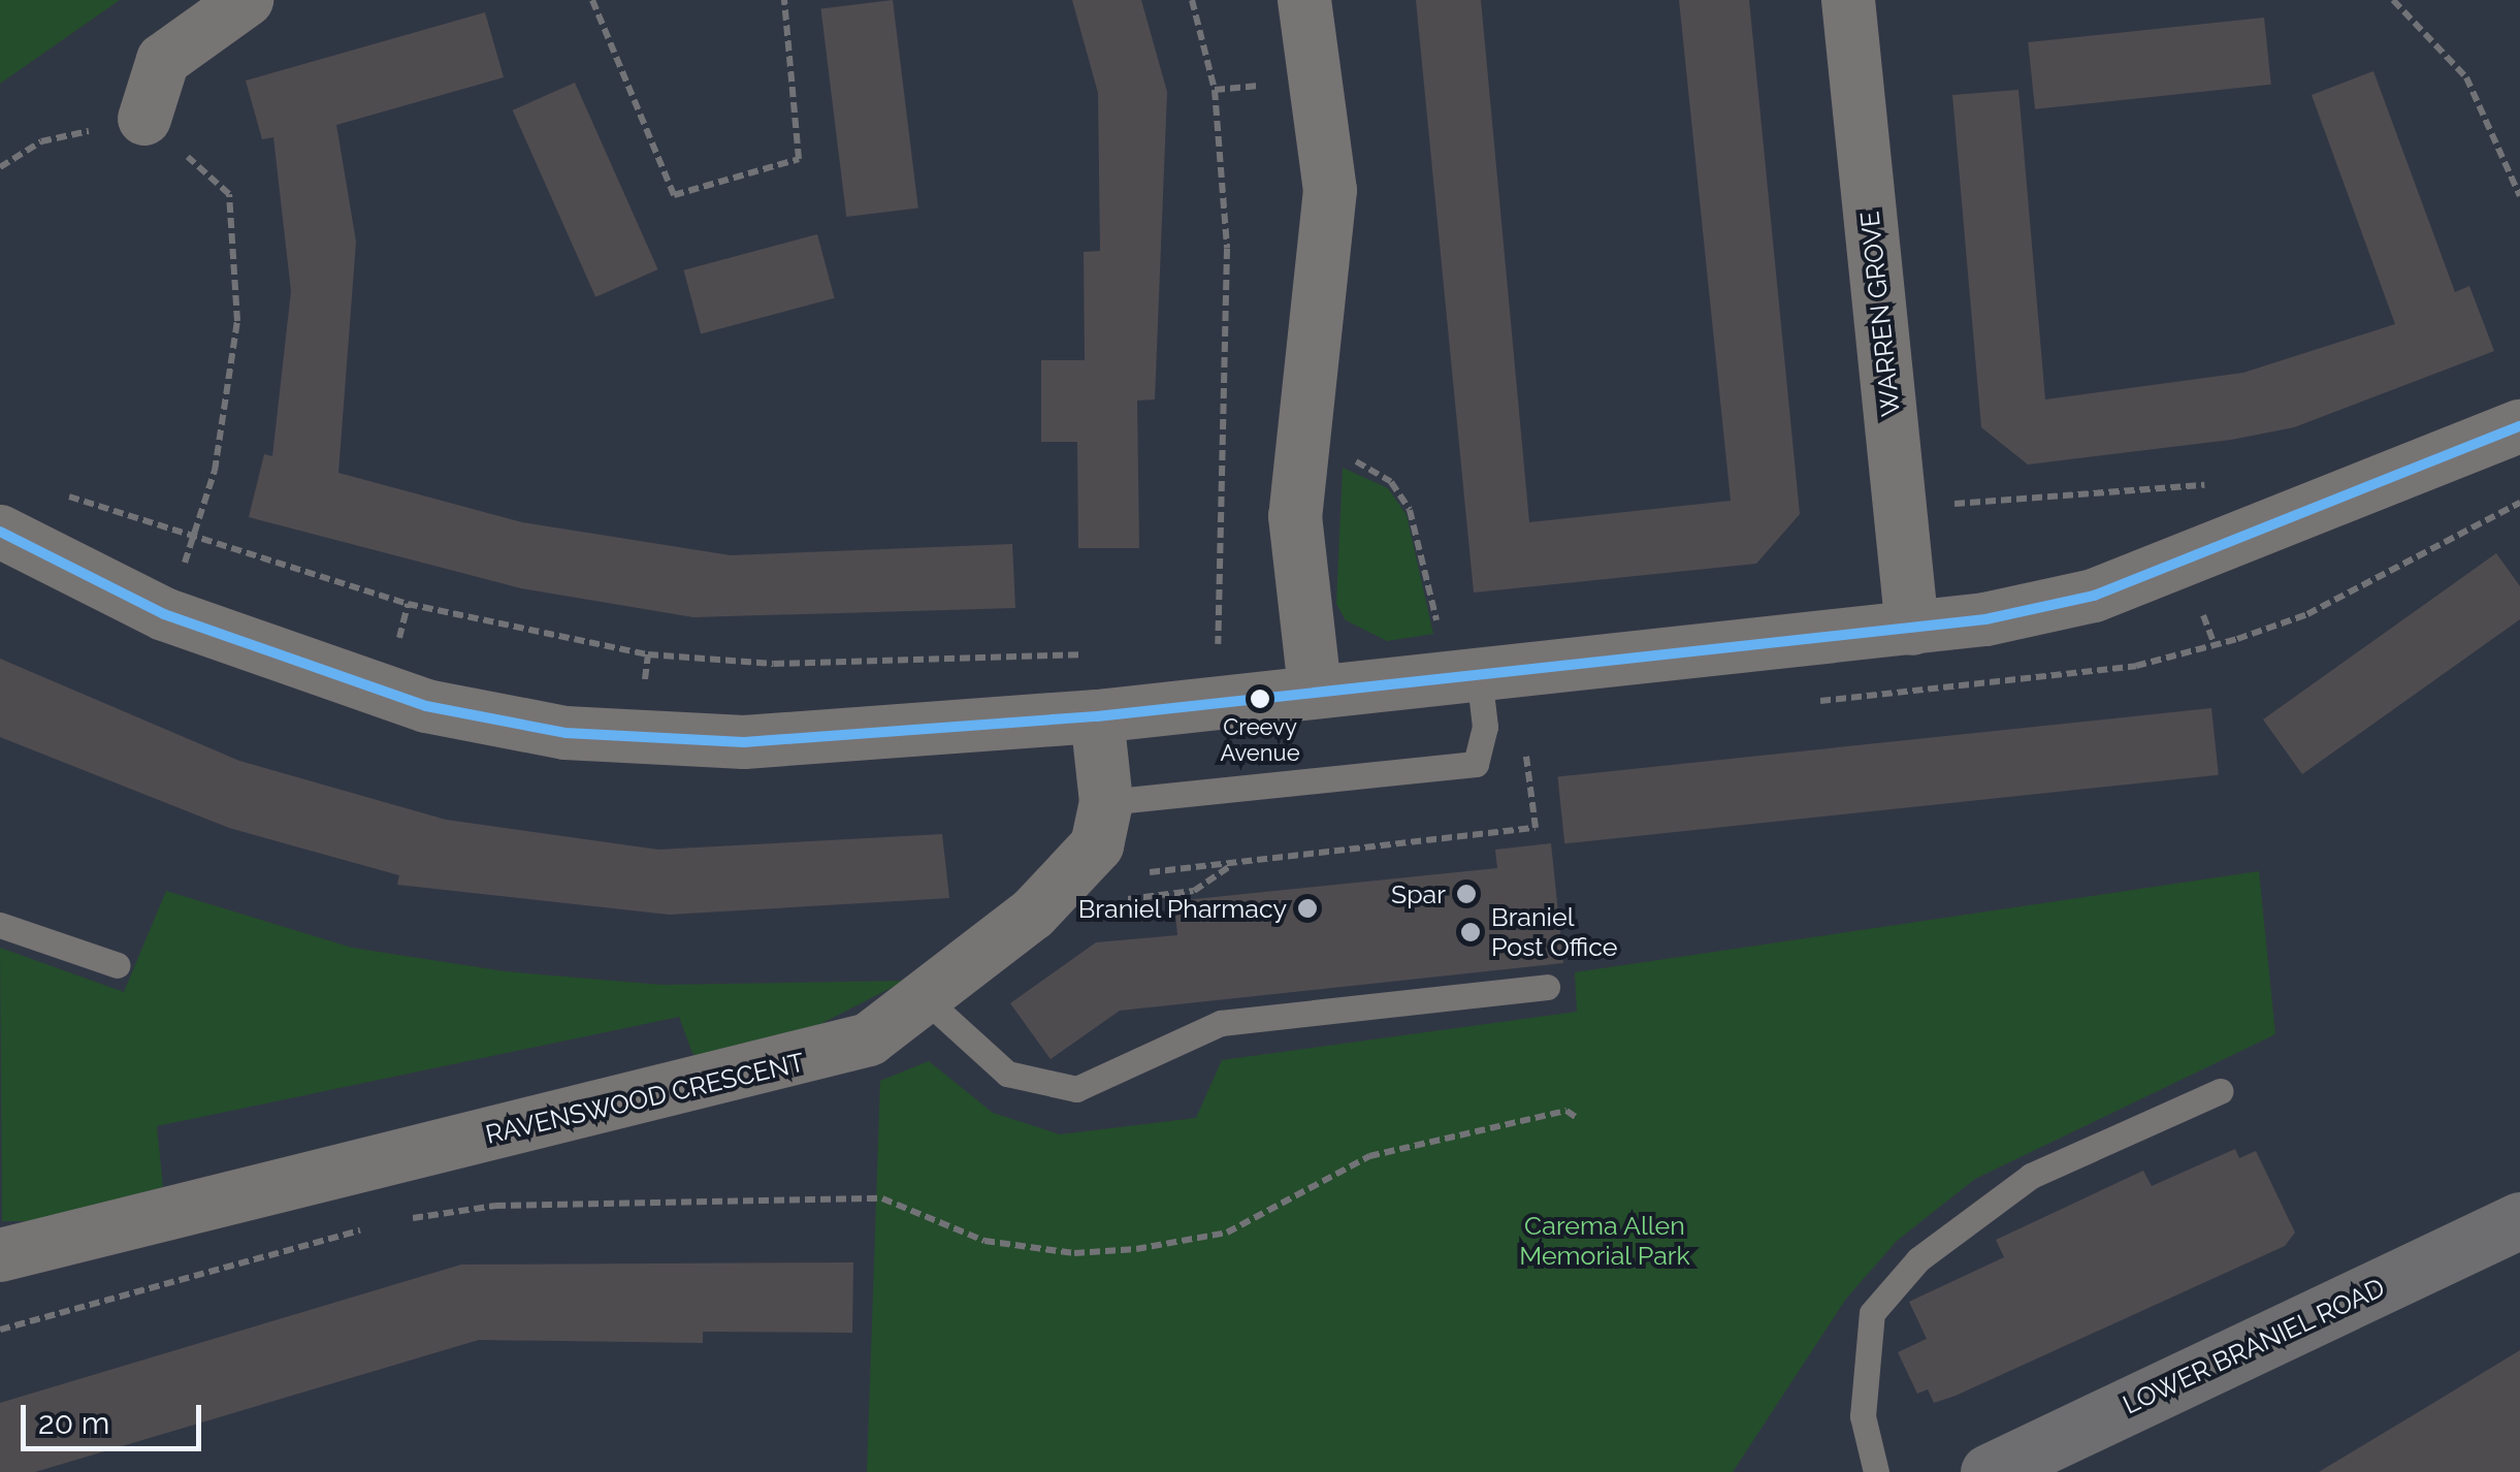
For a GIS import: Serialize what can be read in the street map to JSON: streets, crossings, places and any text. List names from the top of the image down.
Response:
{
  "streets": {
    "street": ["WARREN GROVE", "RAVENSWOOD CRESCENT", "LOWER BRANIEL ROAD"]
  },
  "parks": ["Carema Allen Memorial Park"],
  "places": [
    "Creevy Avenue",
    "Spar",
    "Braniel Pharmacy",
    "Braniel Post Office"
  ],
  "scale_bar": "20 m"
}
